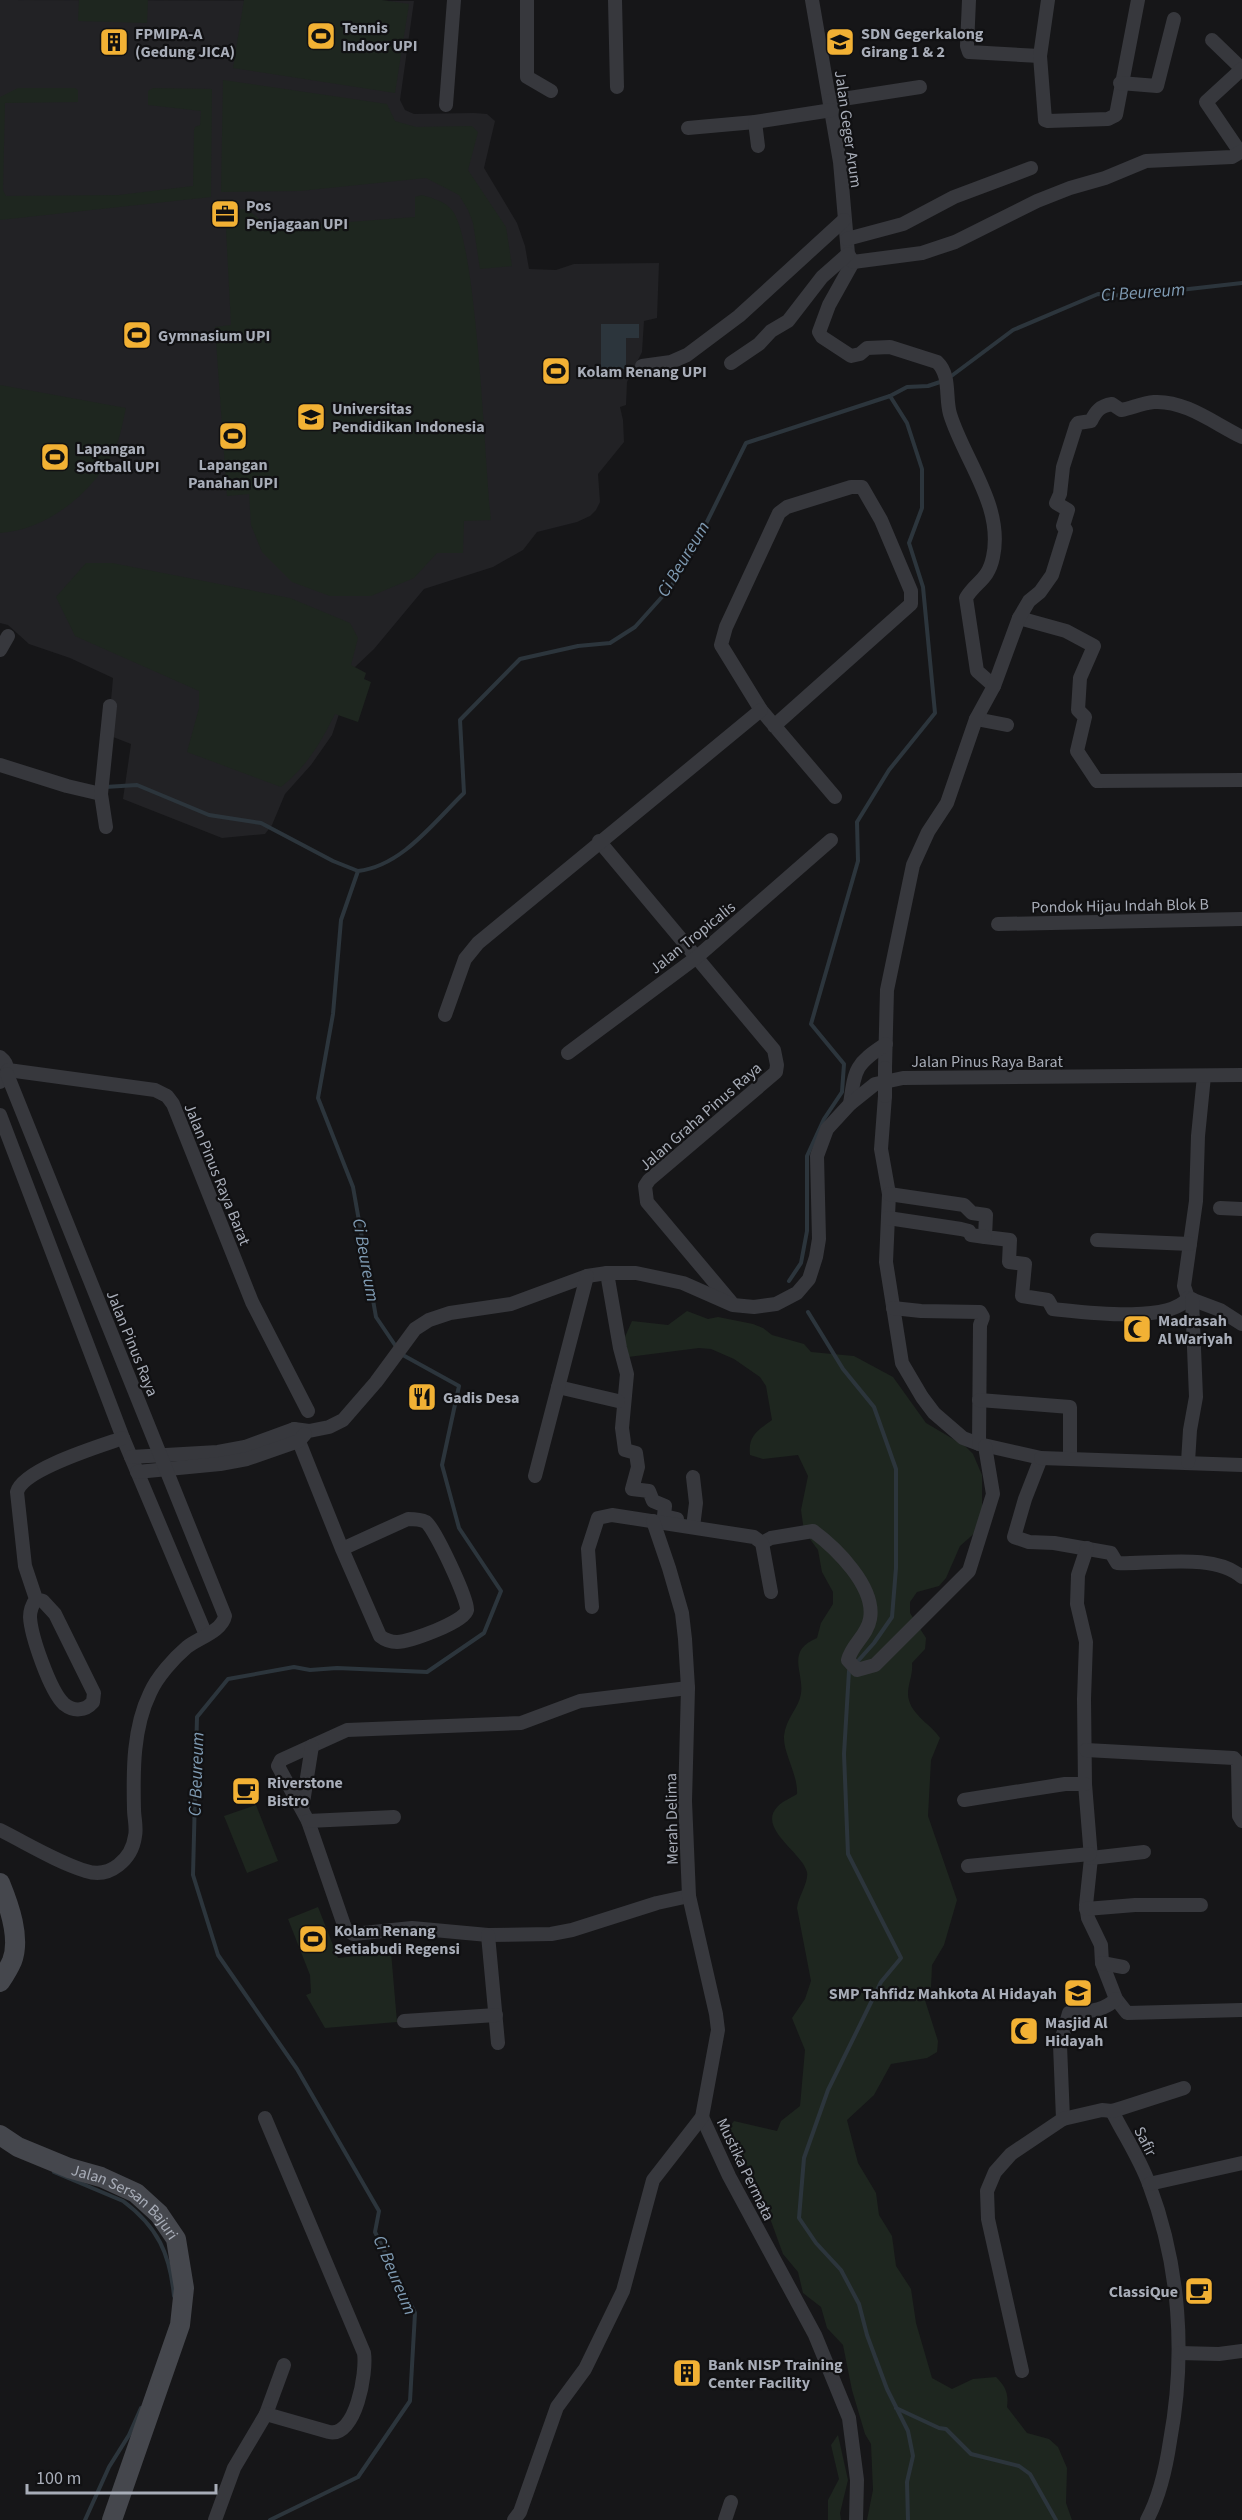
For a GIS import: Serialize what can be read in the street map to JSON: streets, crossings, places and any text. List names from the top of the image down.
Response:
{
  "streets": {
    "main road": ["Jalan Sersan Bajuri"],
    "street": [
      "Jalan Geger Arum",
      "Pondok Hijau Indah Blok B",
      "Jalan Tropicalis",
      "Jalan Pinus Raya Barat",
      "Jalan Graha Pinus Raya",
      "Jalan Pinus Raya",
      "Merah Delima",
      "Safir",
      "Mustika Permata"
    ]
  },
  "crossings": [
    ["Jalan Tropicalis", "Jalan Graha Pinus Raya"],
    ["Jalan Pinus Raya Barat", "Jalan Graha Pinus Raya"],
    ["Jalan Pinus Raya Barat", "Jalan Pinus Raya"],
    ["Merah Delima", "Mustika Permata"]
  ],
  "water": ["Ci Beureum"],
  "places": {
    "sports": [
      "Tennis Indoor UPI",
      "Gymnasium UPI",
      "Kolam Renang UPI",
      "Lapangan Panahan UPI",
      "Lapangan Softball UPI",
      "Kolam Renang Setiabudi Regensi"
    ],
    "building": ["FPMIPA-A (Gedung JICA)", "Bank NISP Training Center Facility"],
    "school or university": ["SDN Gegerkalong Girang 1 & 2", "Universitas Pendidikan Indonesia", "SMP Tahfidz Mahkota Al Hidayah"],
    "office": ["Pos Penjagaan UPI"],
    "mosque": ["Madrasah Al Wariyah", "Masjid Al Hidayah"],
    "restaurant": ["Gadis Desa"],
    "cafe": ["Riverstone Bistro", "ClassiQue"]
  },
  "scale_bar": "100 m"
}
